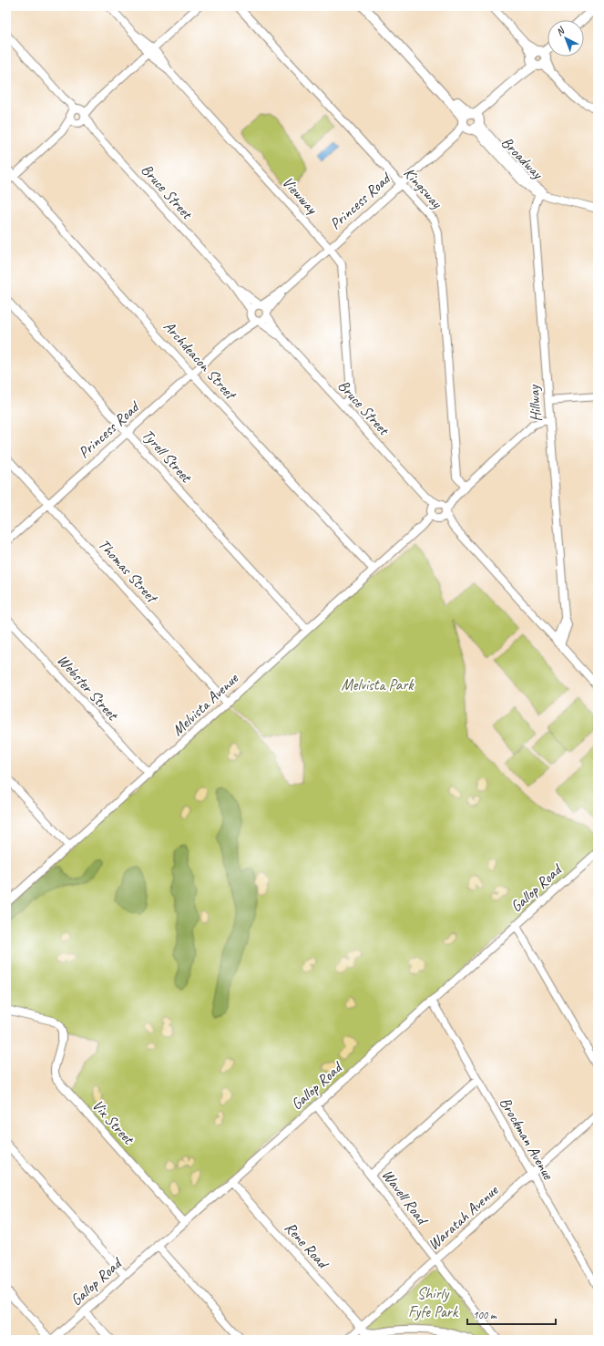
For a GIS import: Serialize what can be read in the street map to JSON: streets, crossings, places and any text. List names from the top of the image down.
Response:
{
  "streets": {
    "main road": ["Broadway", "Princess Road"],
    "street": [
      "Kingsway",
      "Bruce Street",
      "Viewway",
      "Archdeacon Street",
      "Hillway",
      "Tyrell Street",
      "Thomas Street",
      "Webster Street",
      "Melvista Avenue",
      "Gallop Road",
      "Vix Street",
      "Brockman Avenue",
      "Wavell Road",
      "Waratah Avenue",
      "Rene Road"
    ]
  },
  "crossings": [
    ["Broadway", "Princess Road"],
    ["Broadway", "Hillway"],
    ["Kingsway", "Princess Road"],
    ["Kingsway", "Melvista Avenue"],
    ["Bruce Street", "Viewway"],
    ["Bruce Street", "Princess Road"],
    ["Bruce Street", "Hillway"],
    ["Bruce Street", "Melvista Avenue"],
    ["Viewway", "Princess Road"],
    ["Princess Road", "Archdeacon Street"],
    ["Princess Road", "Tyrell Street"],
    ["Princess Road", "Thomas Street"],
    ["Archdeacon Street", "Melvista Avenue"],
    ["Hillway", "Melvista Avenue"],
    ["Tyrell Street", "Melvista Avenue"],
    ["Thomas Street", "Melvista Avenue"],
    ["Webster Street", "Melvista Avenue"],
    ["Gallop Road", "Vix Street"],
    ["Gallop Road", "Brockman Avenue"],
    ["Gallop Road", "Wavell Road"],
    ["Gallop Road", "Rene Road"],
    ["Brockman Avenue", "Waratah Avenue"],
    ["Wavell Road", "Waratah Avenue"],
    ["Waratah Avenue", "Rene Road"]
  ],
  "parks": ["Melvista Park", "Shirly Fyfe Park"],
  "scale_bar": "100 m",
  "north": "top left"
}
